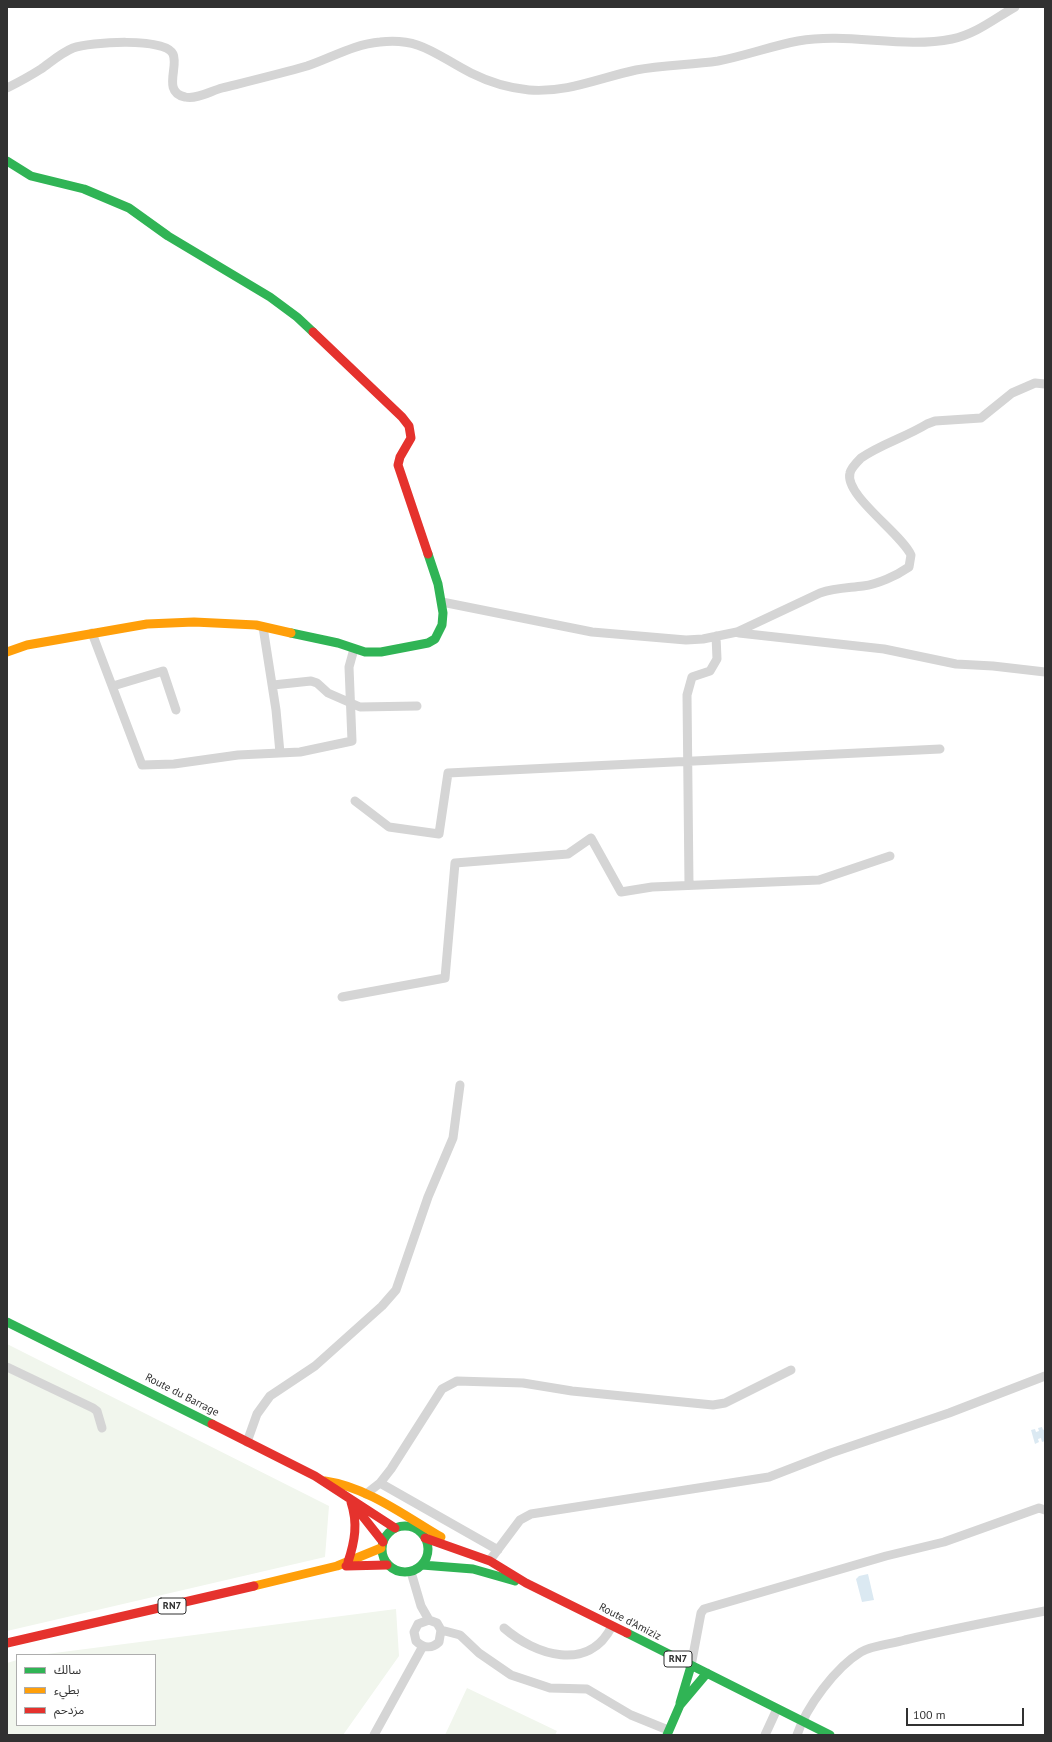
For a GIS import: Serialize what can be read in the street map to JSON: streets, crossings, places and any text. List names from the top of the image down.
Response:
{
  "streets": {
    "main road": ["Route du Barrage", "RN7", "Route d'Amiziz"]
  },
  "crossings": [
    ["Route du Barrage", "RN7"],
    ["RN7", "Route d'Amiziz"]
  ],
  "legend": ["سالك", "بطيء", "مزدحم"],
  "scale_bar": "100 m"
}
